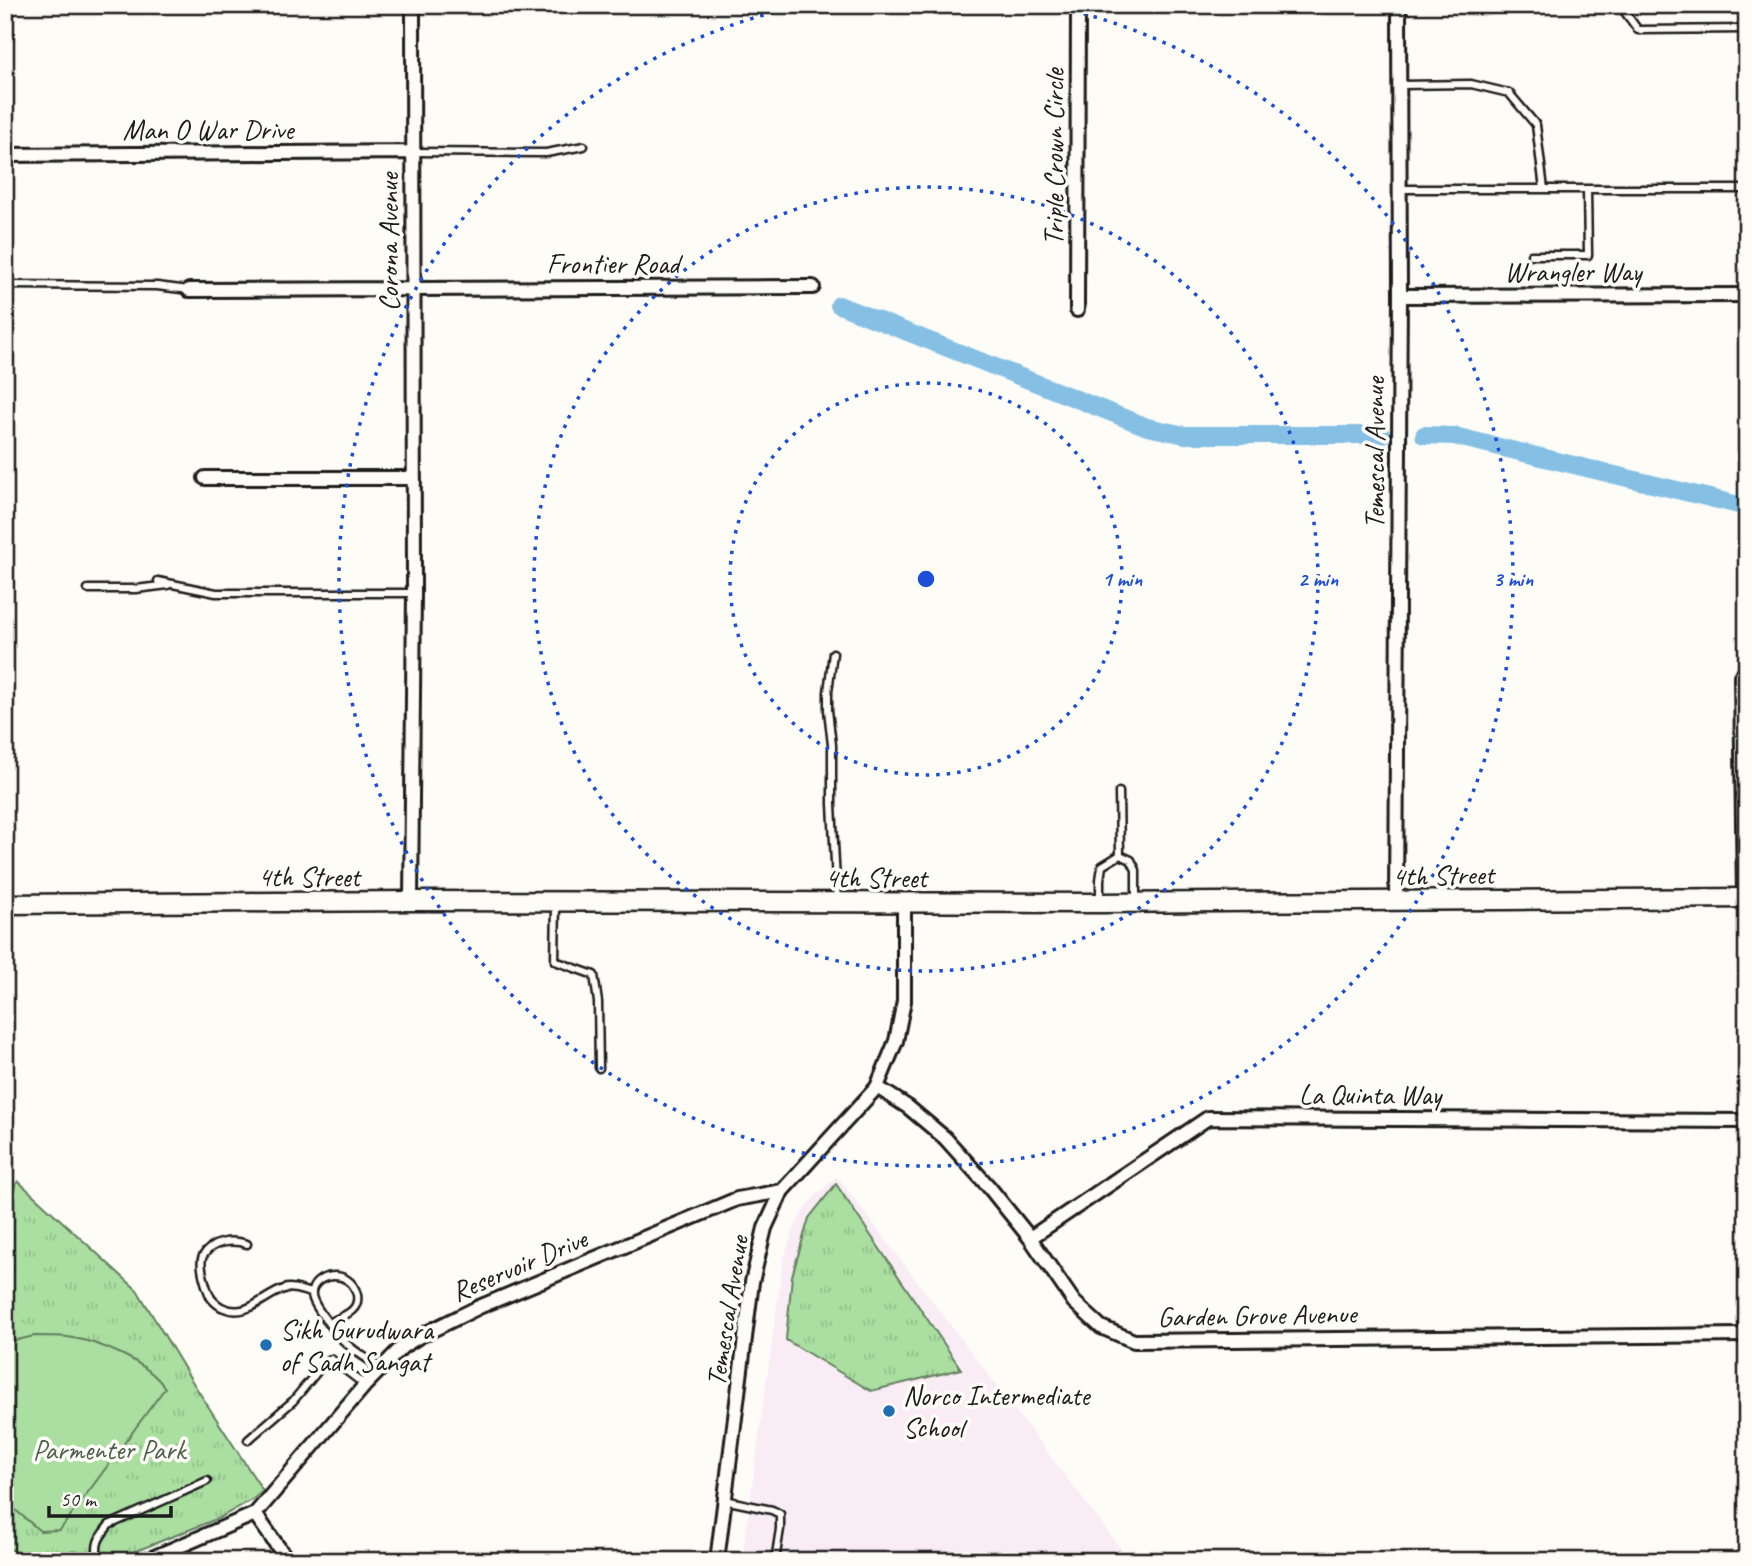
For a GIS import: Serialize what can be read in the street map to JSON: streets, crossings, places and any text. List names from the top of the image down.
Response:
{
  "streets": {
    "street": [
      "Man O War Drive",
      "Triple Crown Circle",
      "Corona Avenue",
      "Frontier Road",
      "Wrangler Way",
      "Temescal Avenue",
      "4th Street",
      "La Quinta Way",
      "Reservoir Drive",
      "Garden Grove Avenue"
    ]
  },
  "crossings": [
    ["Man O War Drive", "Corona Avenue"],
    ["Corona Avenue", "Frontier Road"],
    ["Corona Avenue", "4th Street"],
    ["Wrangler Way", "Temescal Avenue"],
    ["Temescal Avenue", "4th Street"],
    ["Temescal Avenue", "Reservoir Drive"],
    ["Temescal Avenue", "Garden Grove Avenue"],
    ["La Quinta Way", "Garden Grove Avenue"]
  ],
  "parks": ["Parmenter Park"],
  "places": ["Sikh Gurudwara of Sadh Sangat", "Norco Intermediate School"],
  "scale_bar": "50 m",
  "rings": ["1 min", "2 min", "3 min"]
}
